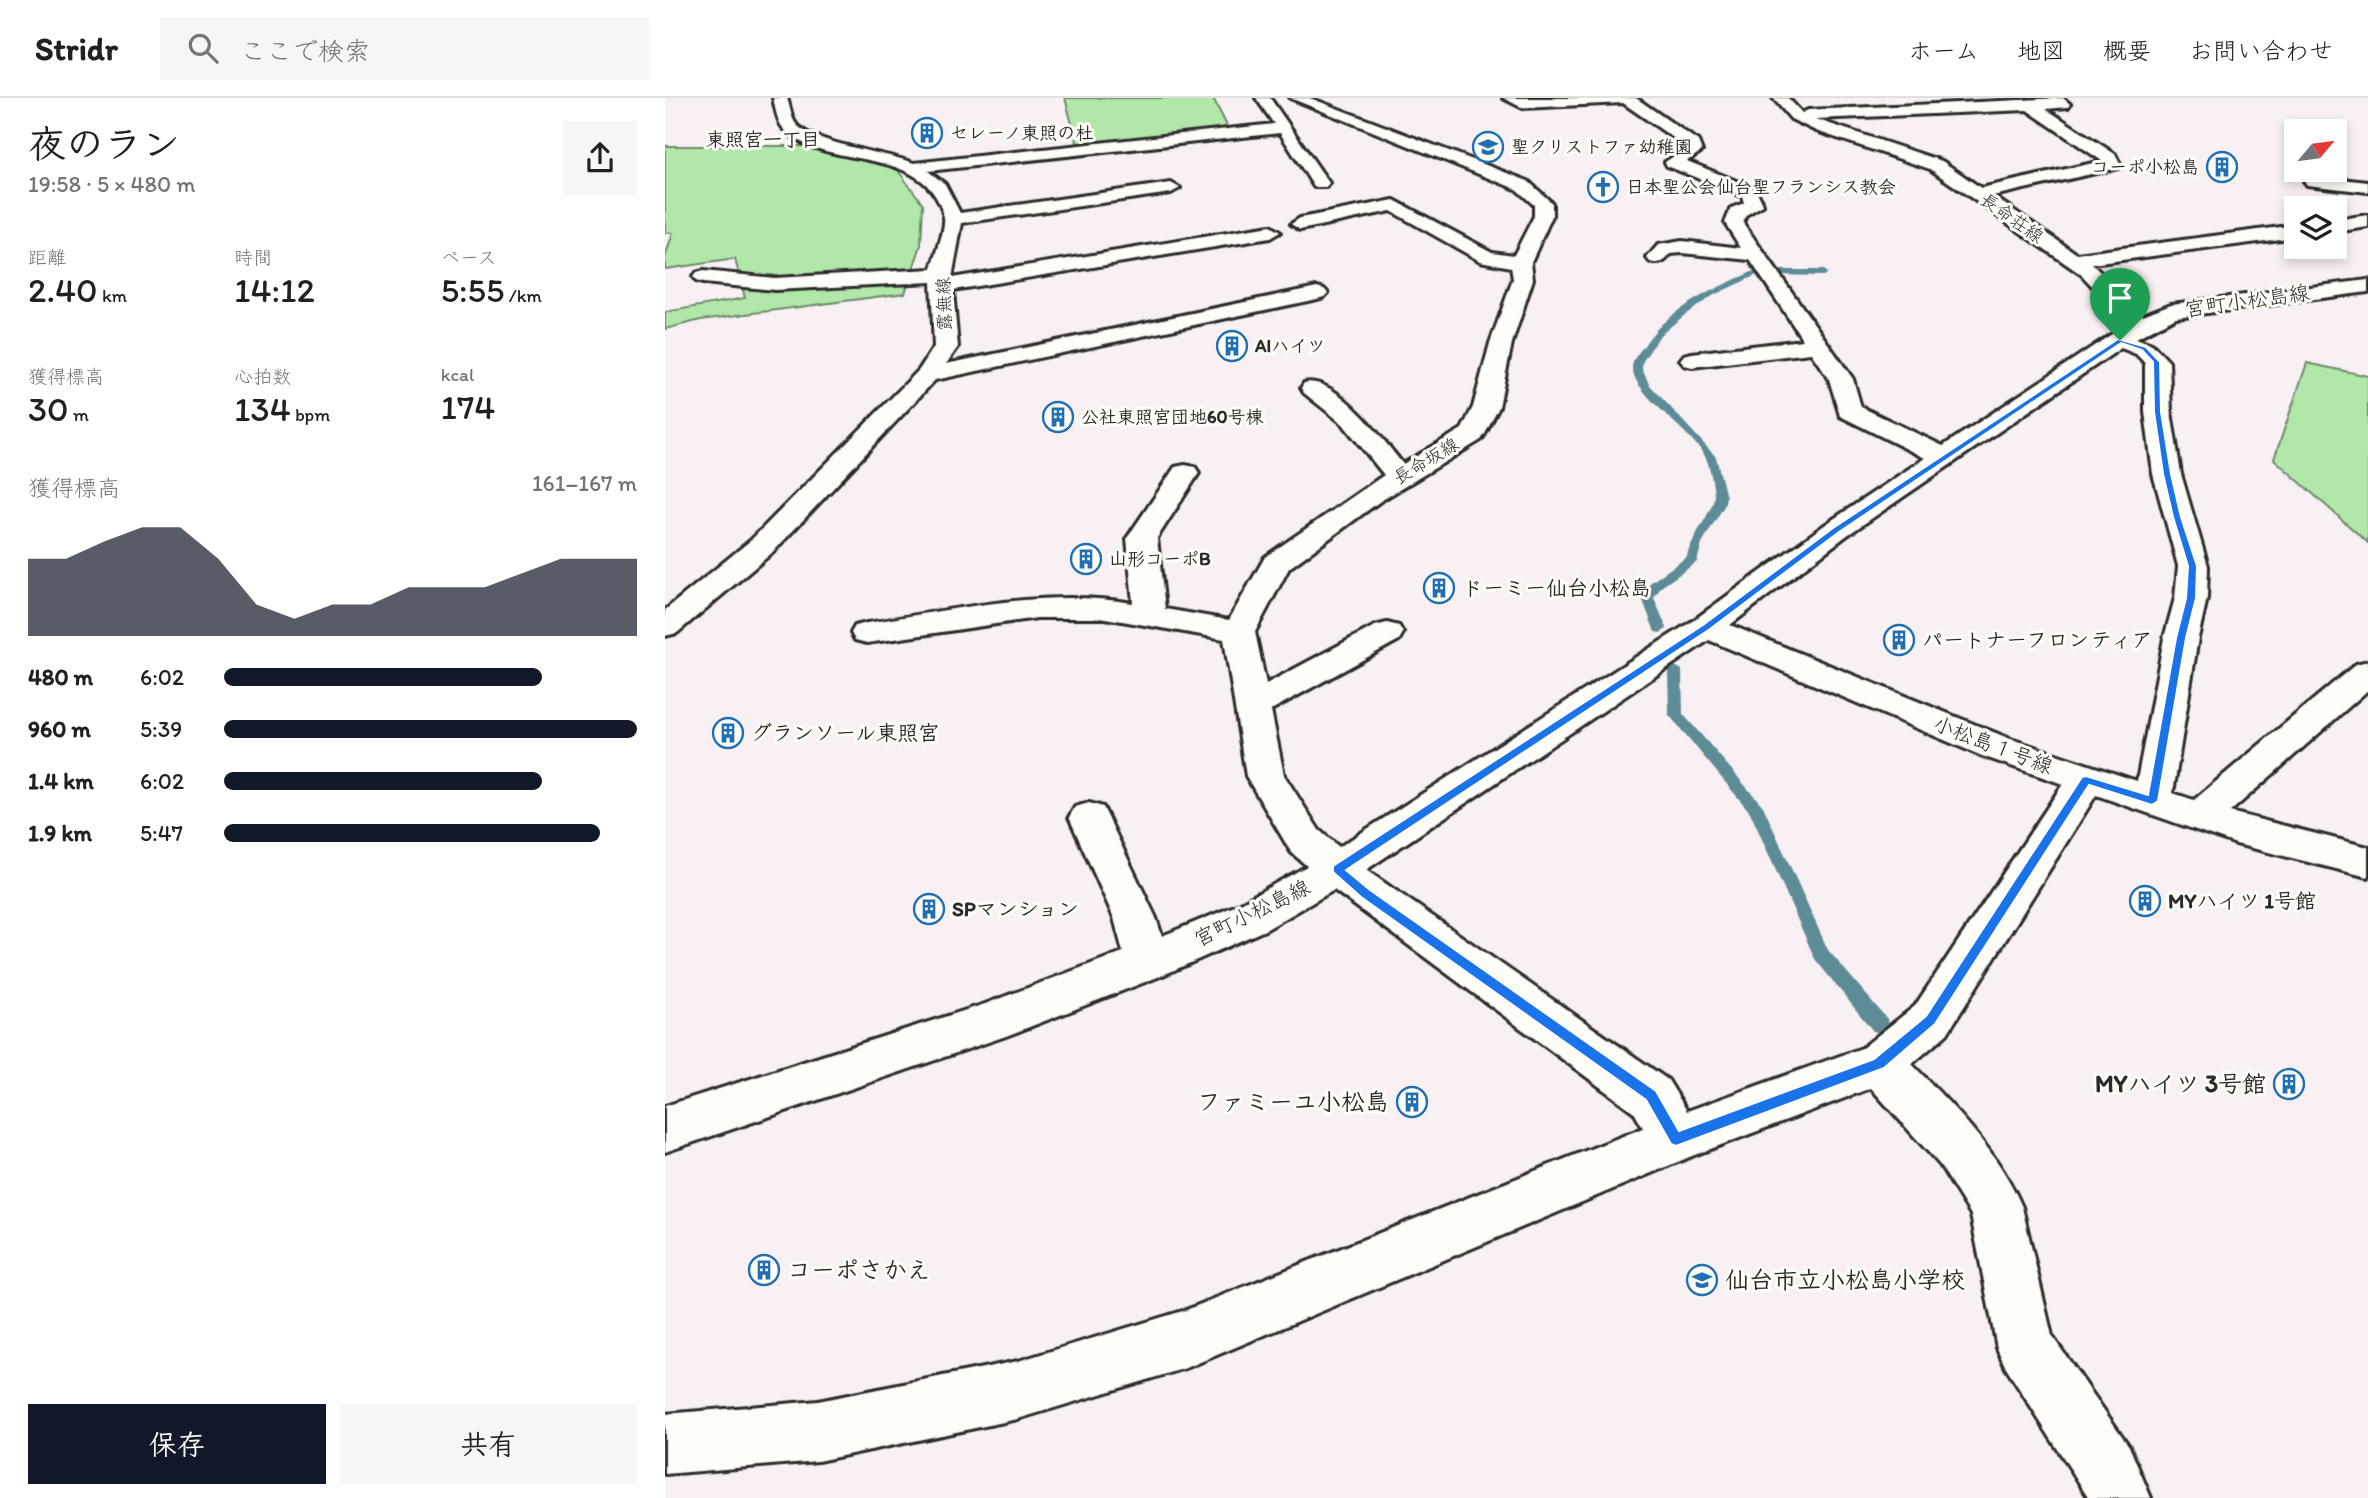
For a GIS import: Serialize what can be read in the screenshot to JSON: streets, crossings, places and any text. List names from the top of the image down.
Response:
{
  "streets": {
    "street": [
      "長命荘線",
      "宮町小松島線",
      "露無線",
      "長命坂線",
      "小松島１号線"
    ]
  },
  "crossings": [
    ["長命荘線", "宮町小松島線"],
    ["宮町小松島線", "小松島１号線"]
  ],
  "districts": ["東照宮一丁目"],
  "places": {
    "building": [
      "セレーノ東照の杜",
      "コーポ小松島",
      "AIハイツ",
      "公社東照宮団地60号棟",
      "山形コーポB",
      "ドーミー仙台小松島",
      "パートナーフロンティア",
      "グランソール東照宮",
      "MYハイツ 1号館",
      "SPマンション",
      "MYハイツ 3号館",
      "ファミーユ小松島",
      "コーポさかえ"
    ],
    "school or university": ["聖クリストファ幼稚園", "仙台市立小松島小学校"],
    "church": ["日本聖公会仙台聖フランシス教会"]
  },
  "north": "top right",
  "page": {
    "header": "Stridr",
    "search": "ここで検索",
    "nav": [
      "ホーム",
      "地図",
      "概要",
      "お問い合わせ"
    ],
    "heading": ["夜のラン", "19:58 · 5 × 480 m"],
    "stats": [
      ["距離", "2.40 km"],
      ["時間", "14:12"],
      ["ペース", "5:55 /km"],
      ["獲得標高", "30 m"],
      ["心拍数", "134 bpm"],
      ["kcal", "174"]
    ],
    "chart": ["獲得標高", "161–167 m"],
    "list": [
      {
        "name": "480 m",
        "note": "6:02"
      },
      {
        "name": "960 m",
        "note": "5:39"
      },
      {
        "name": "1.4 km",
        "note": "6:02"
      },
      {
        "name": "1.9 km",
        "note": "5:47"
      }
    ],
    "buttons": ["保存", "共有"]
  }
}
